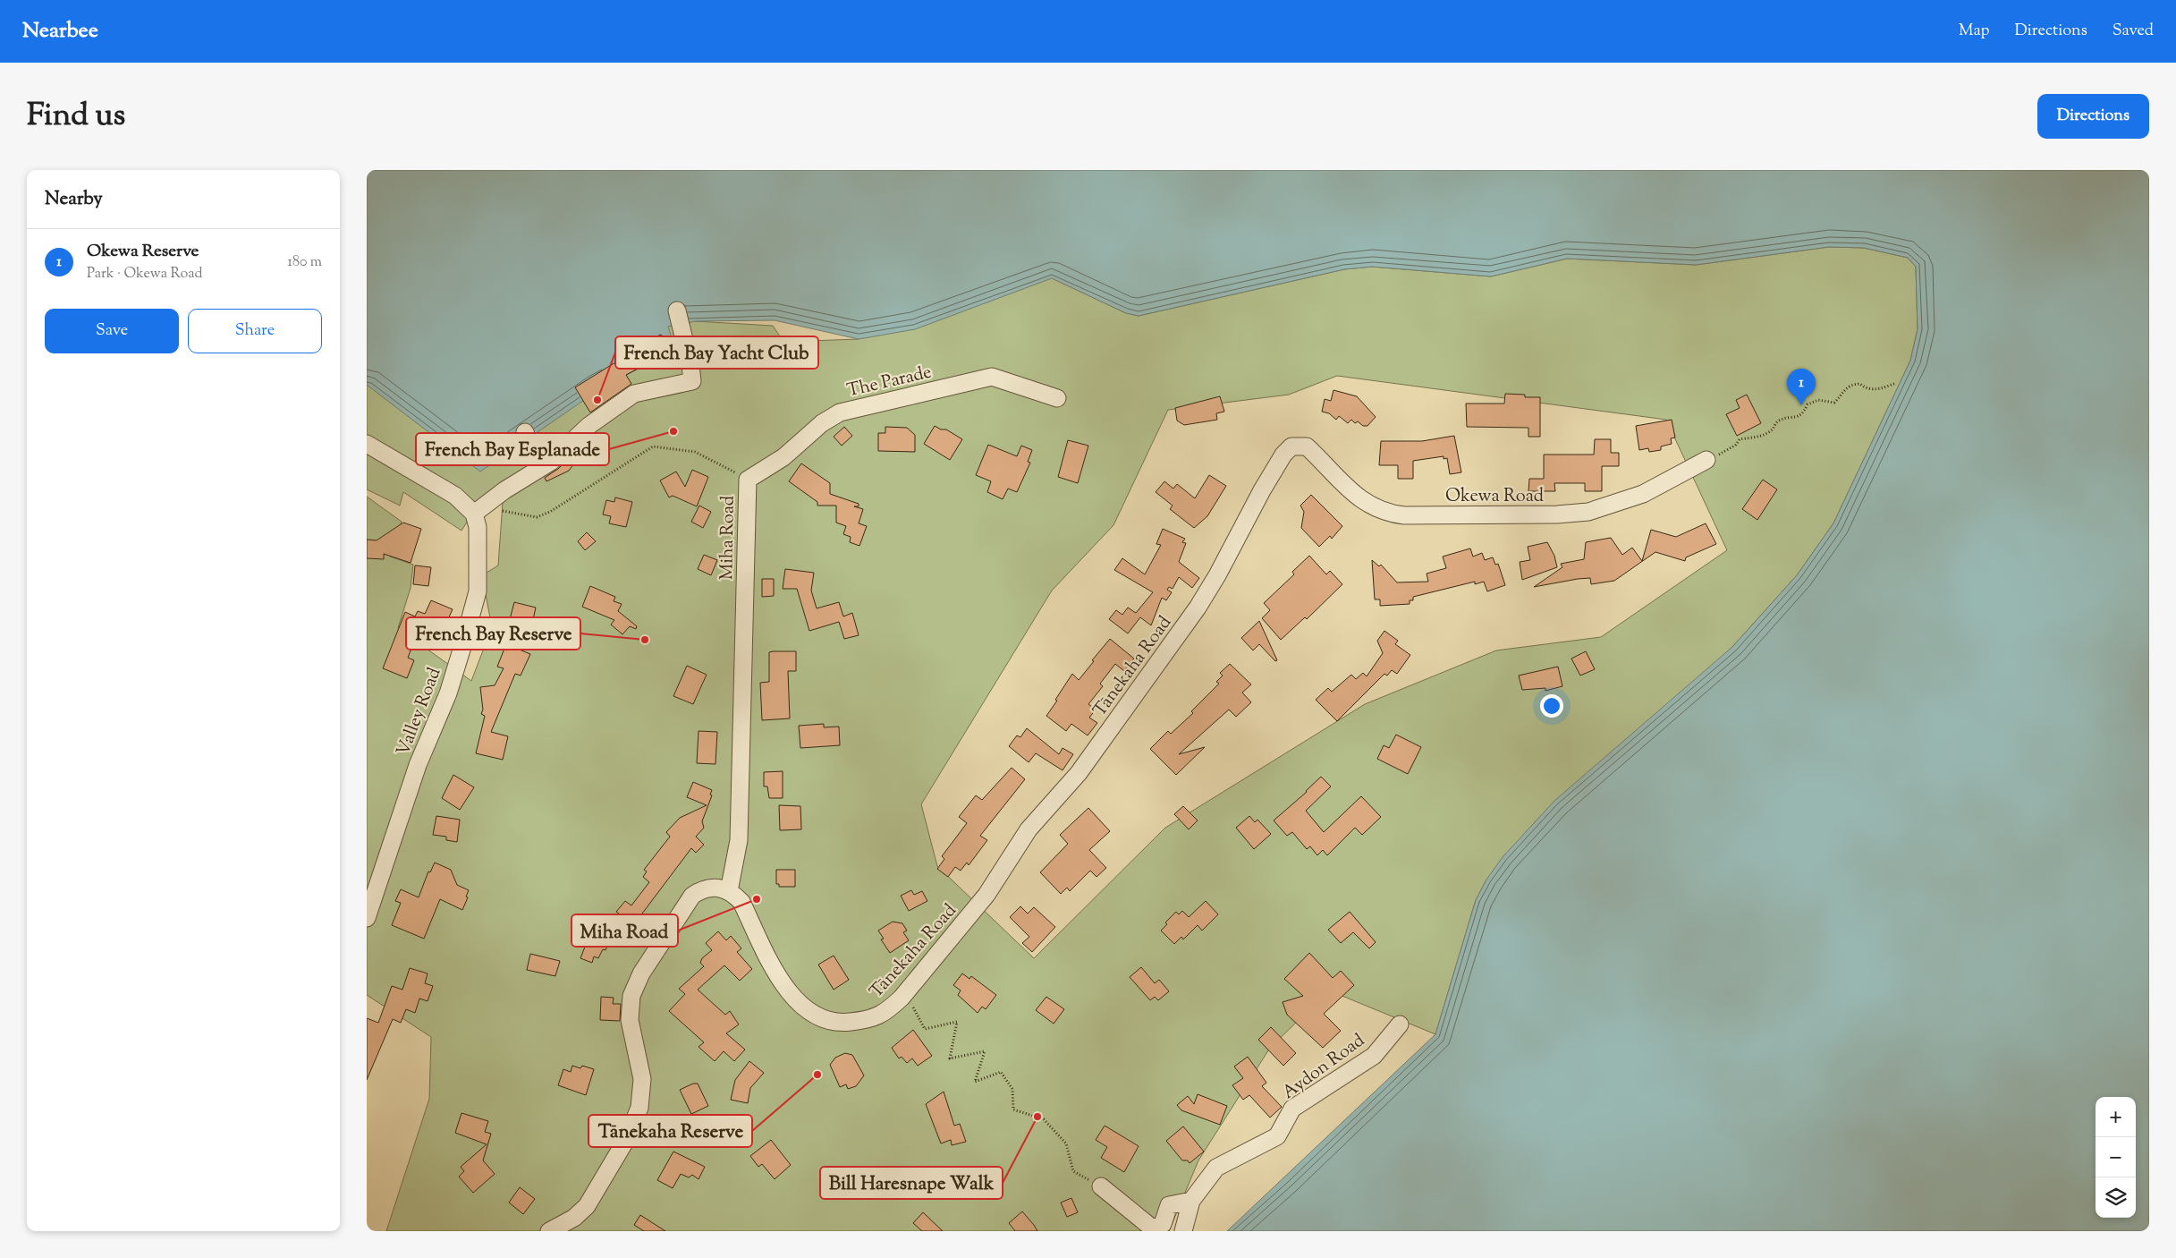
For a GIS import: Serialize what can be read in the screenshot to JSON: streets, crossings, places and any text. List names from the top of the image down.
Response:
{
  "streets": {
    "street": [
      "The Parade",
      "Okewa Road",
      "Miha Road",
      "Tānekaha Road",
      "Valley Road",
      "Aydon Road"
    ]
  },
  "crossings": [
    ["The Parade", "Miha Road"],
    ["Okewa Road", "Tānekaha Road"],
    ["Miha Road", "Tānekaha Road"]
  ],
  "places": [
    "French Bay Yacht Club",
    "French Bay Esplanade",
    "French Bay Reserve",
    "Miha Road",
    "Tānekaha Reserve",
    "Bill Haresnape Walk"
  ],
  "page": {
    "header": "Nearbee",
    "nav": ["Map", "Directions", "Saved"],
    "title": "Find us",
    "buttons": [
      "Directions",
      ["Save", "Share"]
    ],
    "heading": "Nearby",
    "list": [
      {
        "mark": "1",
        "name": "Okewa Reserve",
        "note": "Park · Okewa Road",
        "value": "180 m"
      }
    ],
    "pins": "1",
    "map_buttons": ["+", "−"]
  }
}
